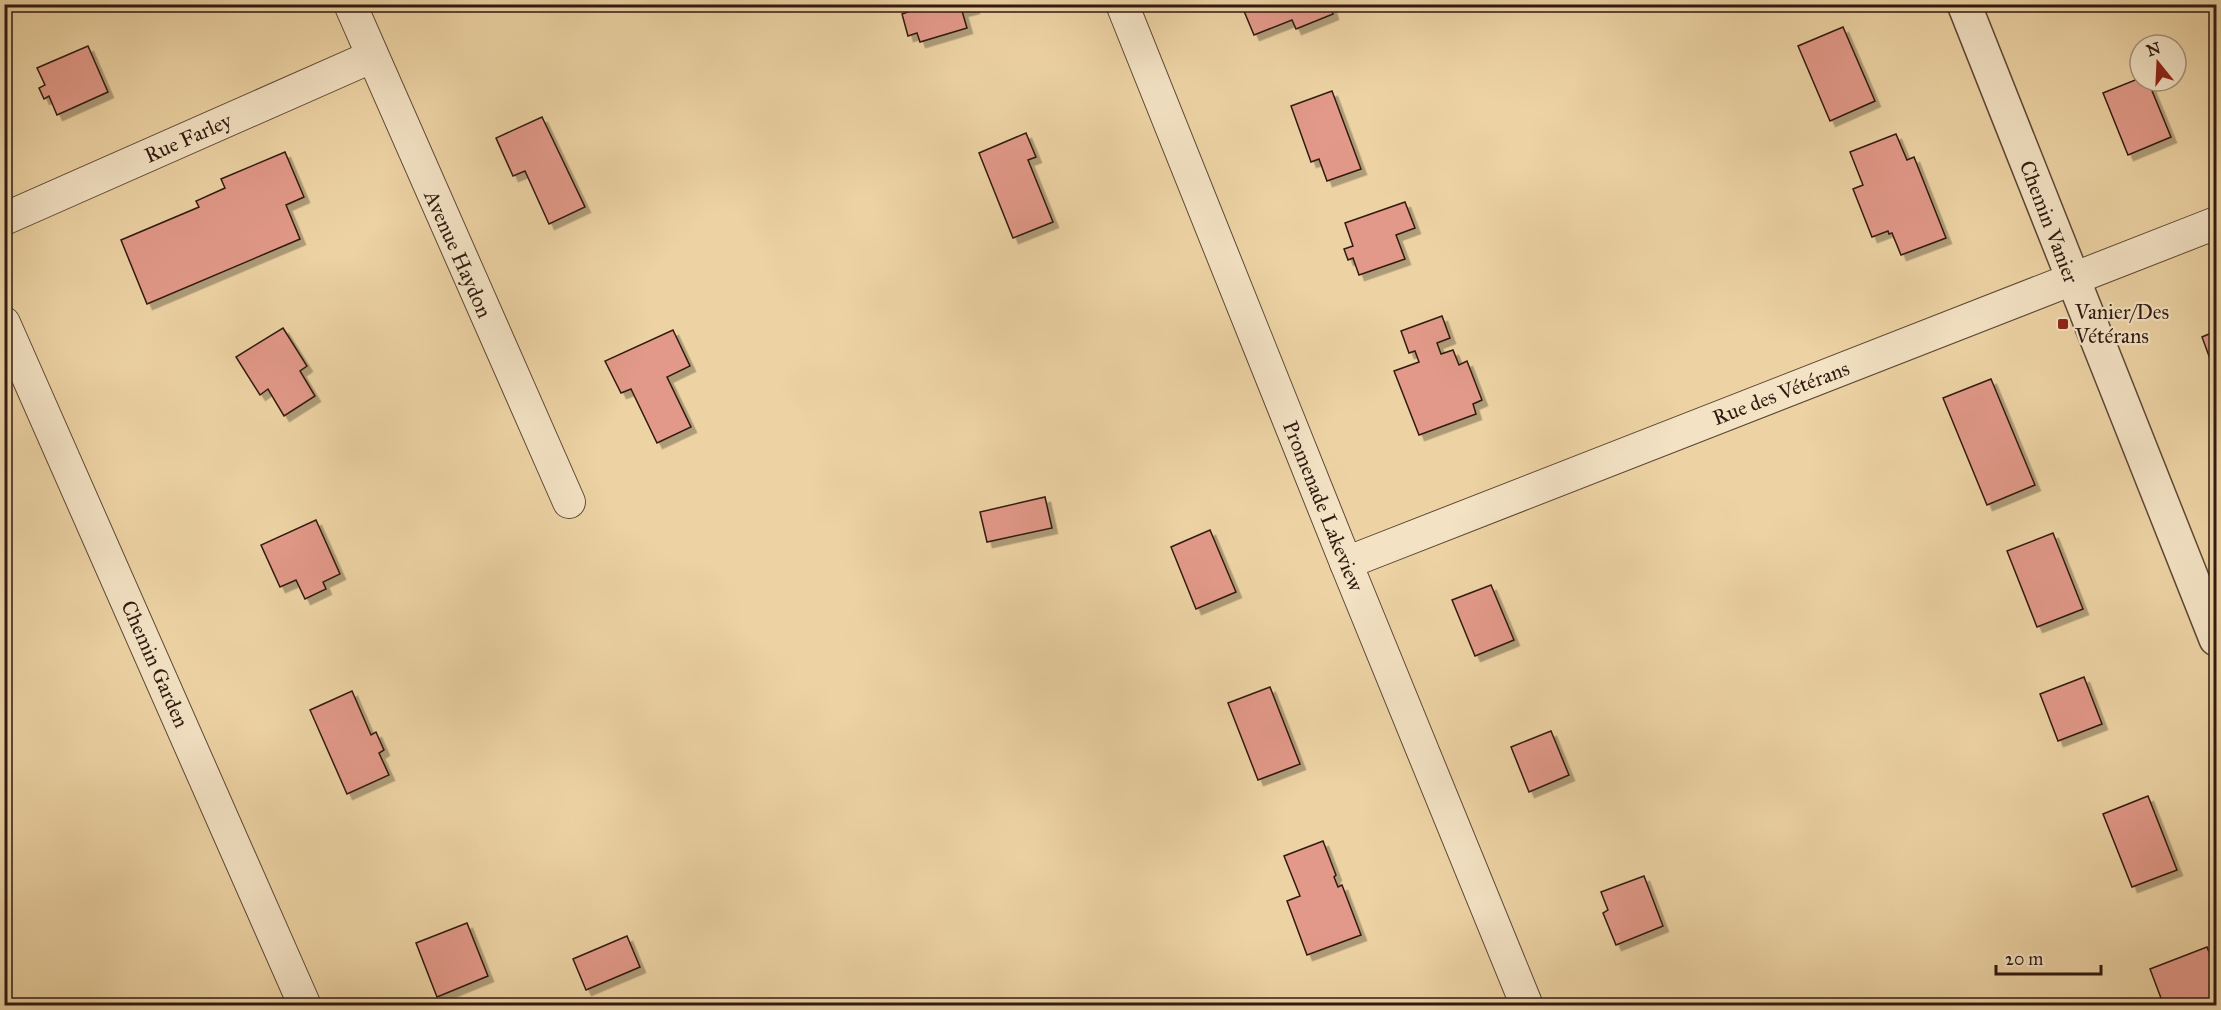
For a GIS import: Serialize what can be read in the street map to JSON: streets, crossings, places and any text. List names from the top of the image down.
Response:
{
  "streets": {
    "street": [
      "Rue Farley",
      "Chemin Vanier",
      "Avenue Haydon",
      "Rue des Vétérans",
      "Promenade Lakeview",
      "Chemin Garden"
    ]
  },
  "crossings": [
    ["Rue Farley", "Avenue Haydon"],
    ["Chemin Vanier", "Rue des Vétérans"],
    ["Rue des Vétérans", "Promenade Lakeview"]
  ],
  "places": {
    "transit": ["Vanier/Des Vétérans"]
  },
  "scale_bar": "20 m",
  "north": "top"
}
